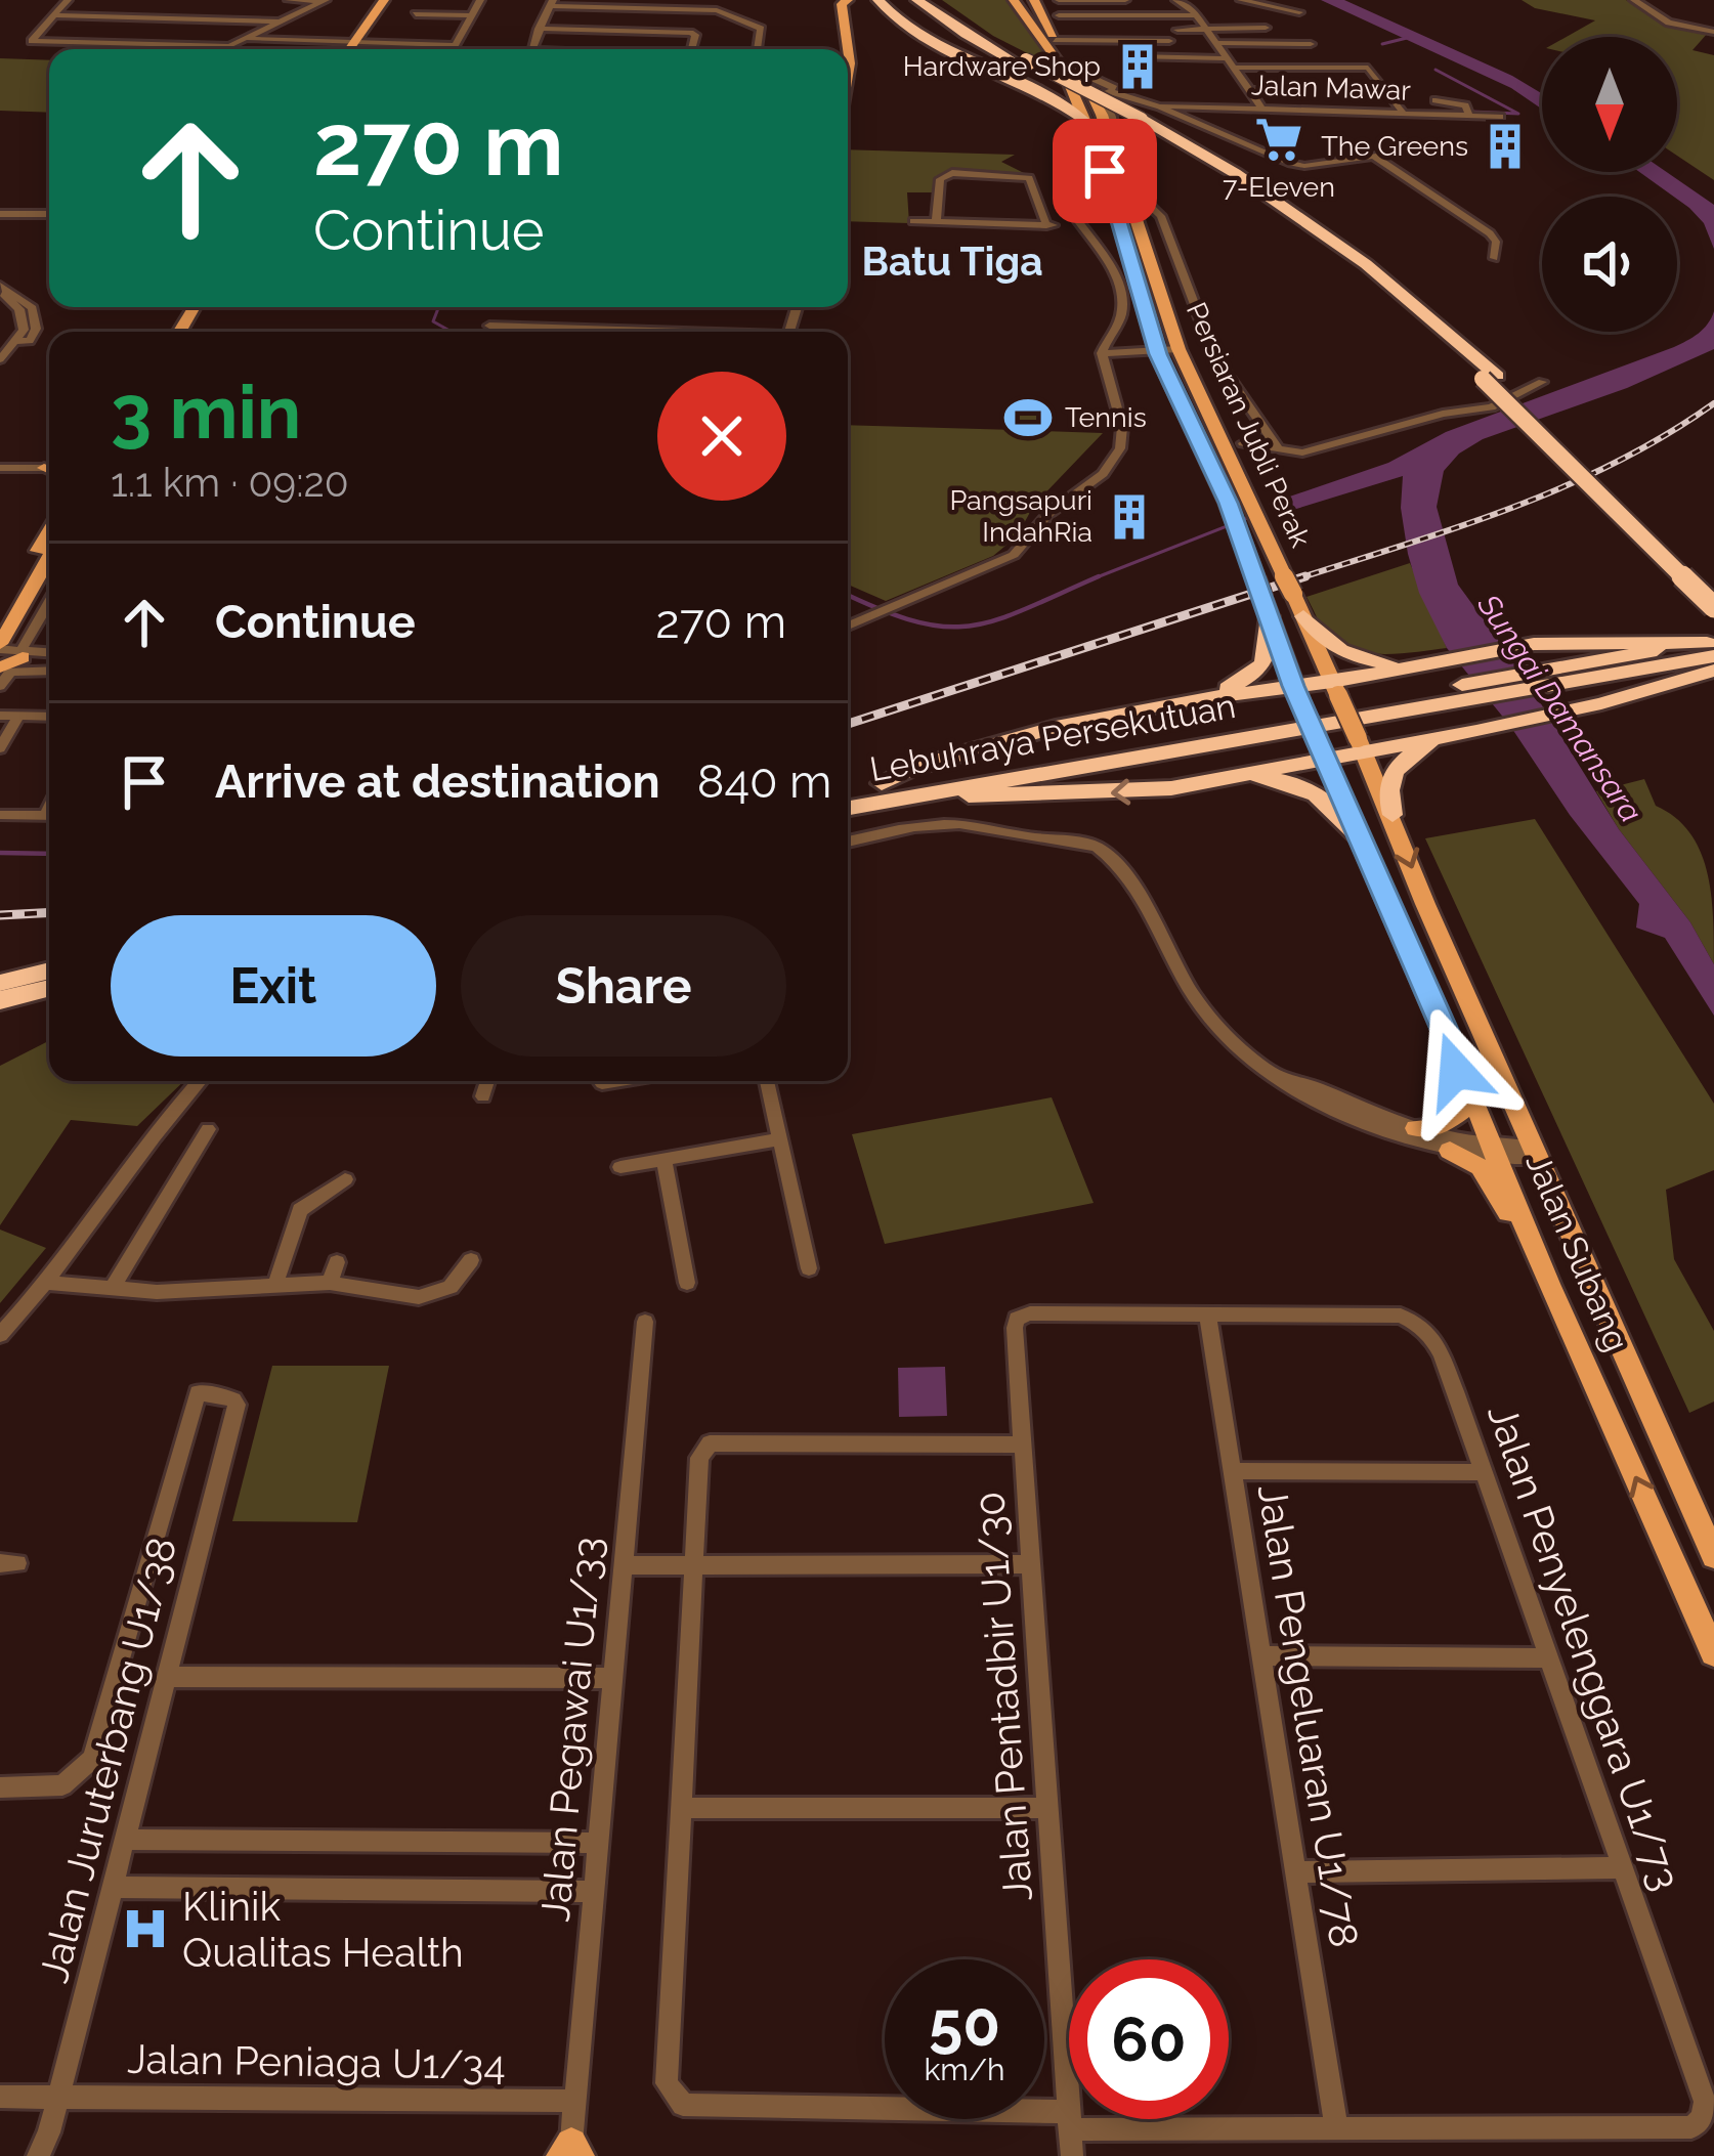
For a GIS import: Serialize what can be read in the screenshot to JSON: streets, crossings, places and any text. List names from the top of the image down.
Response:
{
  "streets": {
    "highway": ["Lebuhraya Persekutuan"],
    "main road": ["Persiaran Jubli Perak", "Jalan Subang"],
    "street": [
      "Jalan Mawar",
      "Jalan Penyelenggara U1/73",
      "Jalan Pentadbir U1/30",
      "Jalan Pengeluaran U1/78",
      "Jalan Pegawai U1/33",
      "Jalan Juruterbang U1/38",
      "Jalan Peniaga U1/34"
    ]
  },
  "crossings": [
    ["Persiaran Jubli Perak", "Jalan Subang"],
    ["Jalan Penyelenggara U1/73", "Jalan Pentadbir U1/30"],
    ["Jalan Penyelenggara U1/73", "Jalan Pengeluaran U1/78"],
    ["Jalan Pentadbir U1/30", "Jalan Pengeluaran U1/78"],
    ["Jalan Pegawai U1/33", "Jalan Peniaga U1/34"],
    ["Jalan Juruterbang U1/38", "Jalan Peniaga U1/34"]
  ],
  "districts": ["Batu Tiga"],
  "water": ["Sungai Damansara"],
  "places": {
    "building": ["Hardware Shop", "The Greens", "Pangsapuri IndahRia"],
    "supermarket": ["7-Eleven"],
    "sports": ["Tennis"],
    "hospital": ["Klinik Qualitas Health"]
  },
  "north": "bottom",
  "page": {
    "turn": ["270 m", "Continue"],
    "heading": ["3 min", "1.1 km · 09:20"],
    "list": [
      {
        "name": "Continue",
        "value": "270 m"
      },
      {
        "name": "Arrive at destination",
        "value": "840 m"
      }
    ],
    "buttons": ["Exit", "Share"],
    "speed": "50 km/h",
    "limit": "60"
  }
}
